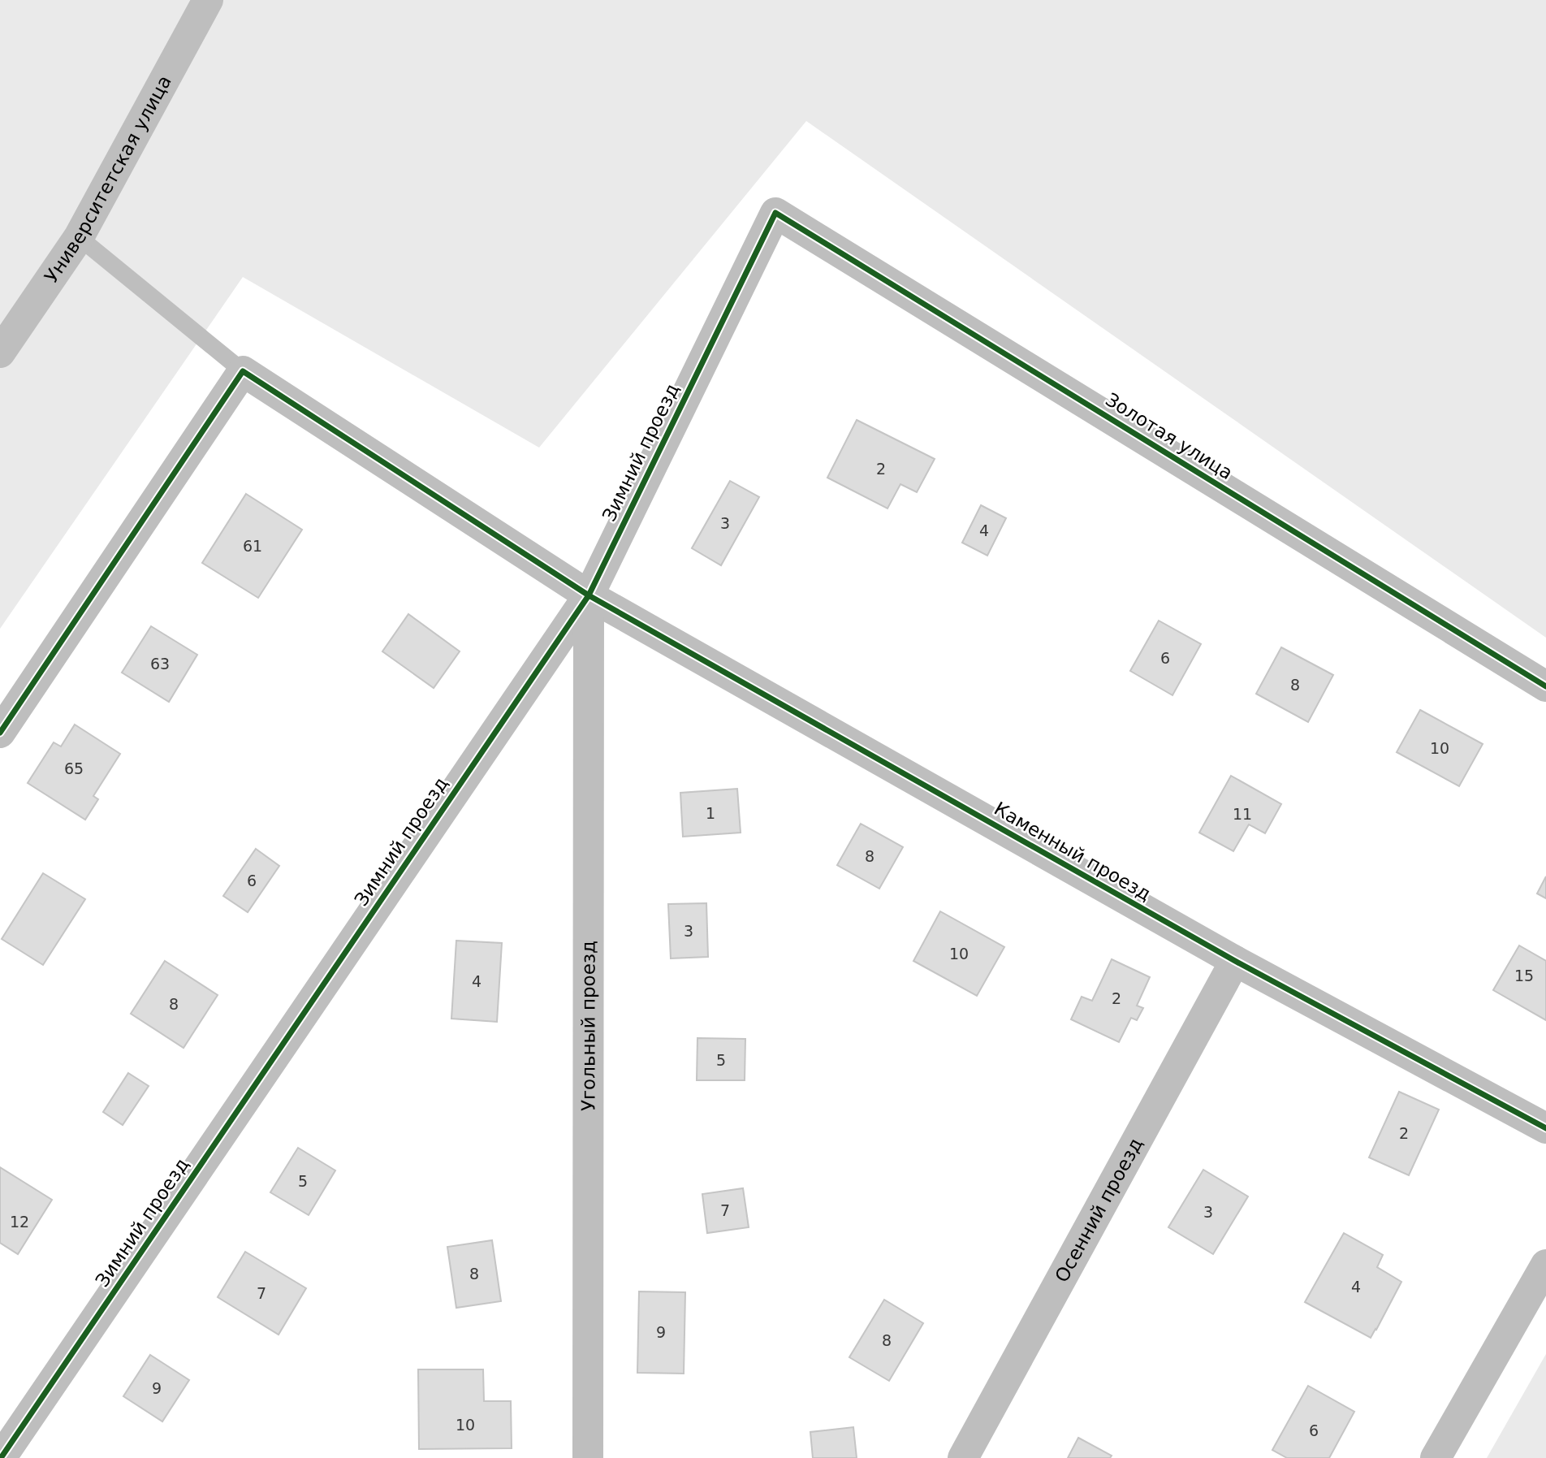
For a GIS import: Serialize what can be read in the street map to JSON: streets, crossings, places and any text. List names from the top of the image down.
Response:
{
  "streets": {
    "street": [
      "Университетская улица",
      "Золотая улица",
      "Зимний проезд",
      "Каменный проезд",
      "Угольный проезд",
      "Осенний проезд"
    ]
  },
  "crossings": [
    ["Золотая улица", "Зимний проезд"],
    ["Зимний проезд", "Каменный проезд"],
    ["Зимний проезд", "Угольный проезд"],
    ["Каменный проезд", "Угольный проезд"],
    ["Каменный проезд", "Осенний проезд"]
  ],
  "house_numbers": [
    "2",
    "3",
    "4",
    "61",
    "6",
    "63",
    "8",
    "10",
    "65",
    "1",
    "11",
    "8",
    "6",
    "3",
    "10",
    "15",
    "4",
    "2",
    "8",
    "5",
    "2",
    "5",
    "7",
    "3",
    "12",
    "8",
    "4",
    "7",
    "9",
    "8",
    "9",
    "10",
    "6"
  ]
}
